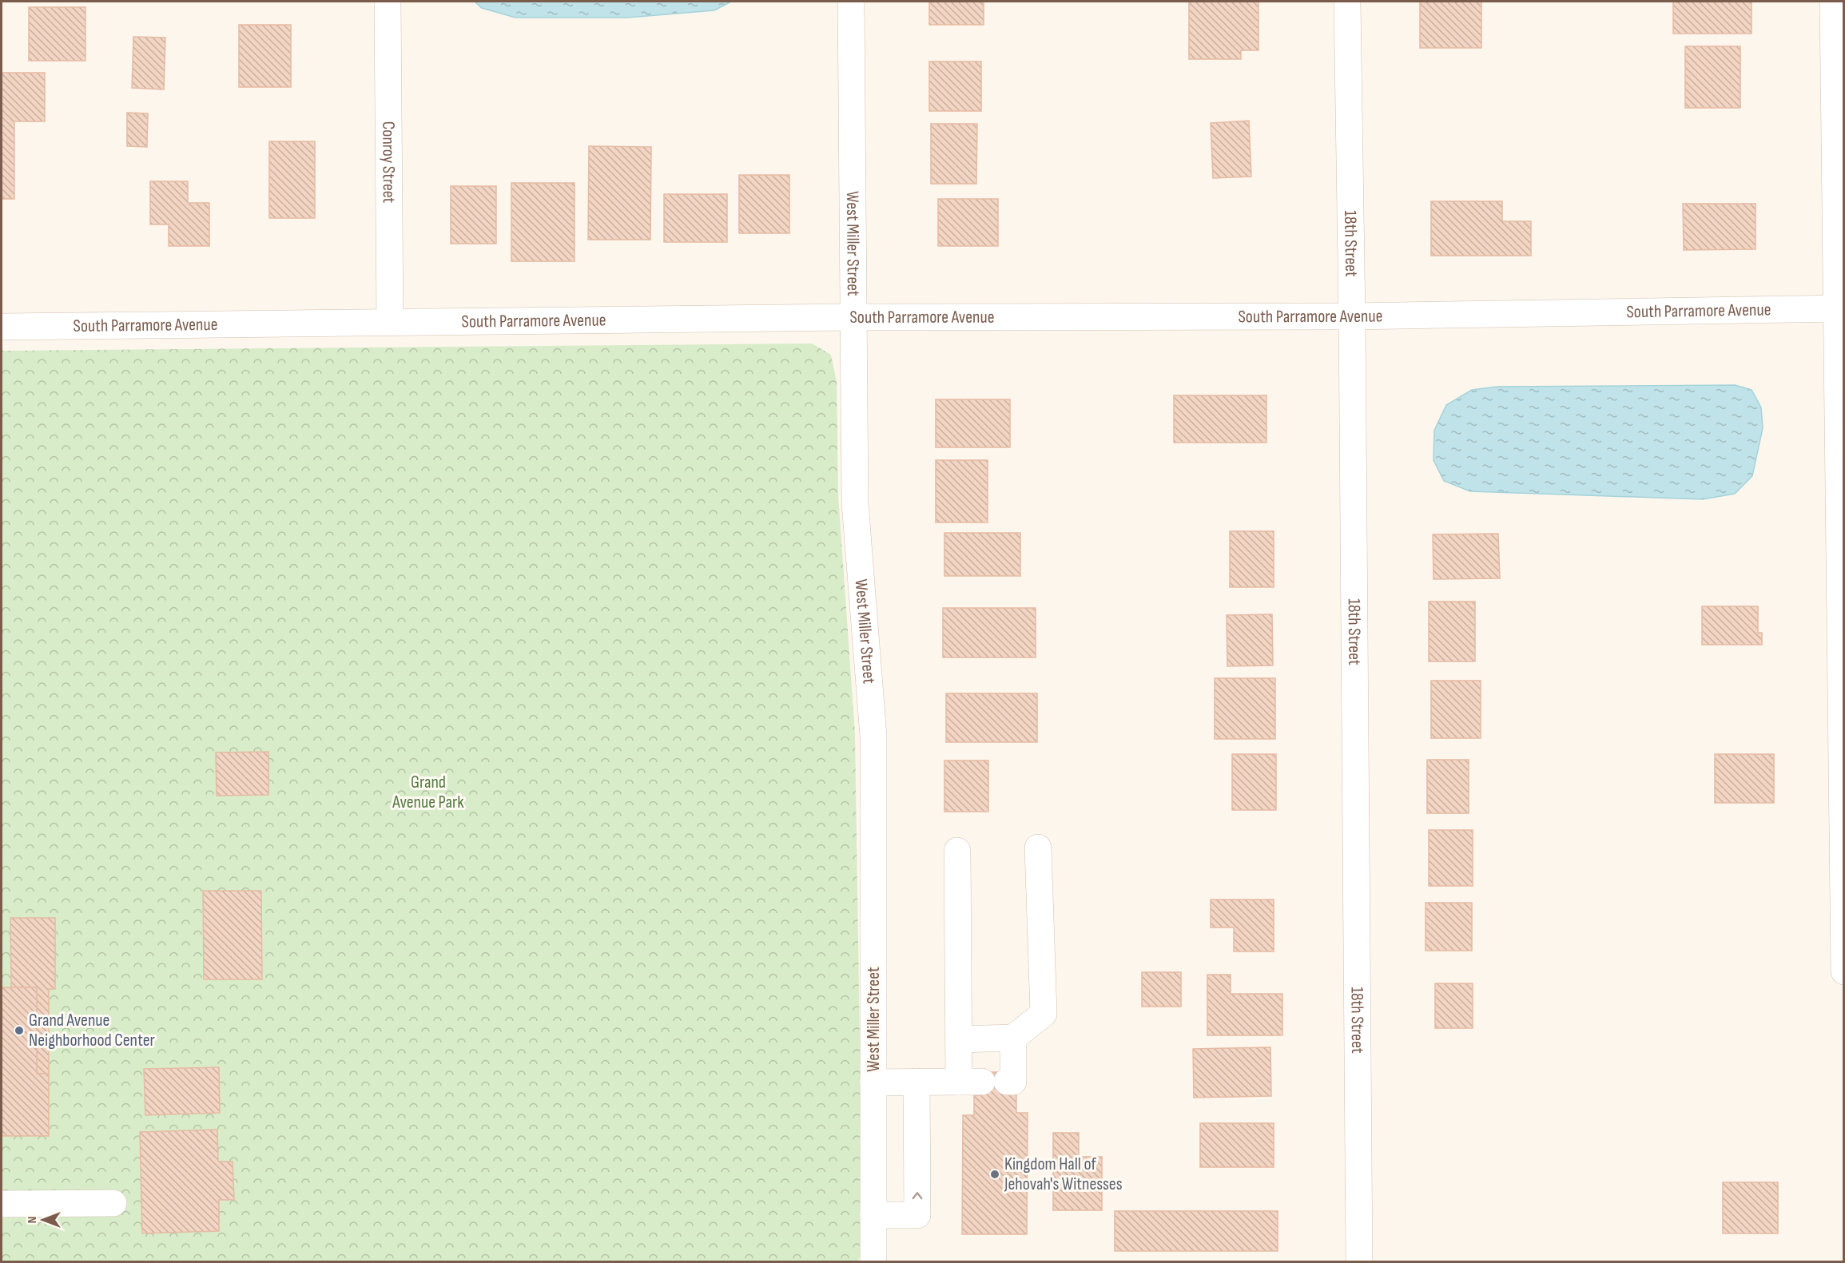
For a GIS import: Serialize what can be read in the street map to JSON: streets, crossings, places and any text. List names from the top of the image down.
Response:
{
  "streets": {
    "street": [
      "Conroy Street",
      "West Miller Street",
      "18th Street",
      "South Parramore Avenue"
    ]
  },
  "crossings": [
    ["Conroy Street", "South Parramore Avenue"],
    ["West Miller Street", "South Parramore Avenue"],
    ["18th Street", "South Parramore Avenue"]
  ],
  "parks": ["Grand Avenue Park"],
  "places": ["Grand Avenue Neighborhood Center", "Kingdom Hall of Jehovah's Witnesses"],
  "north": "left"
}
